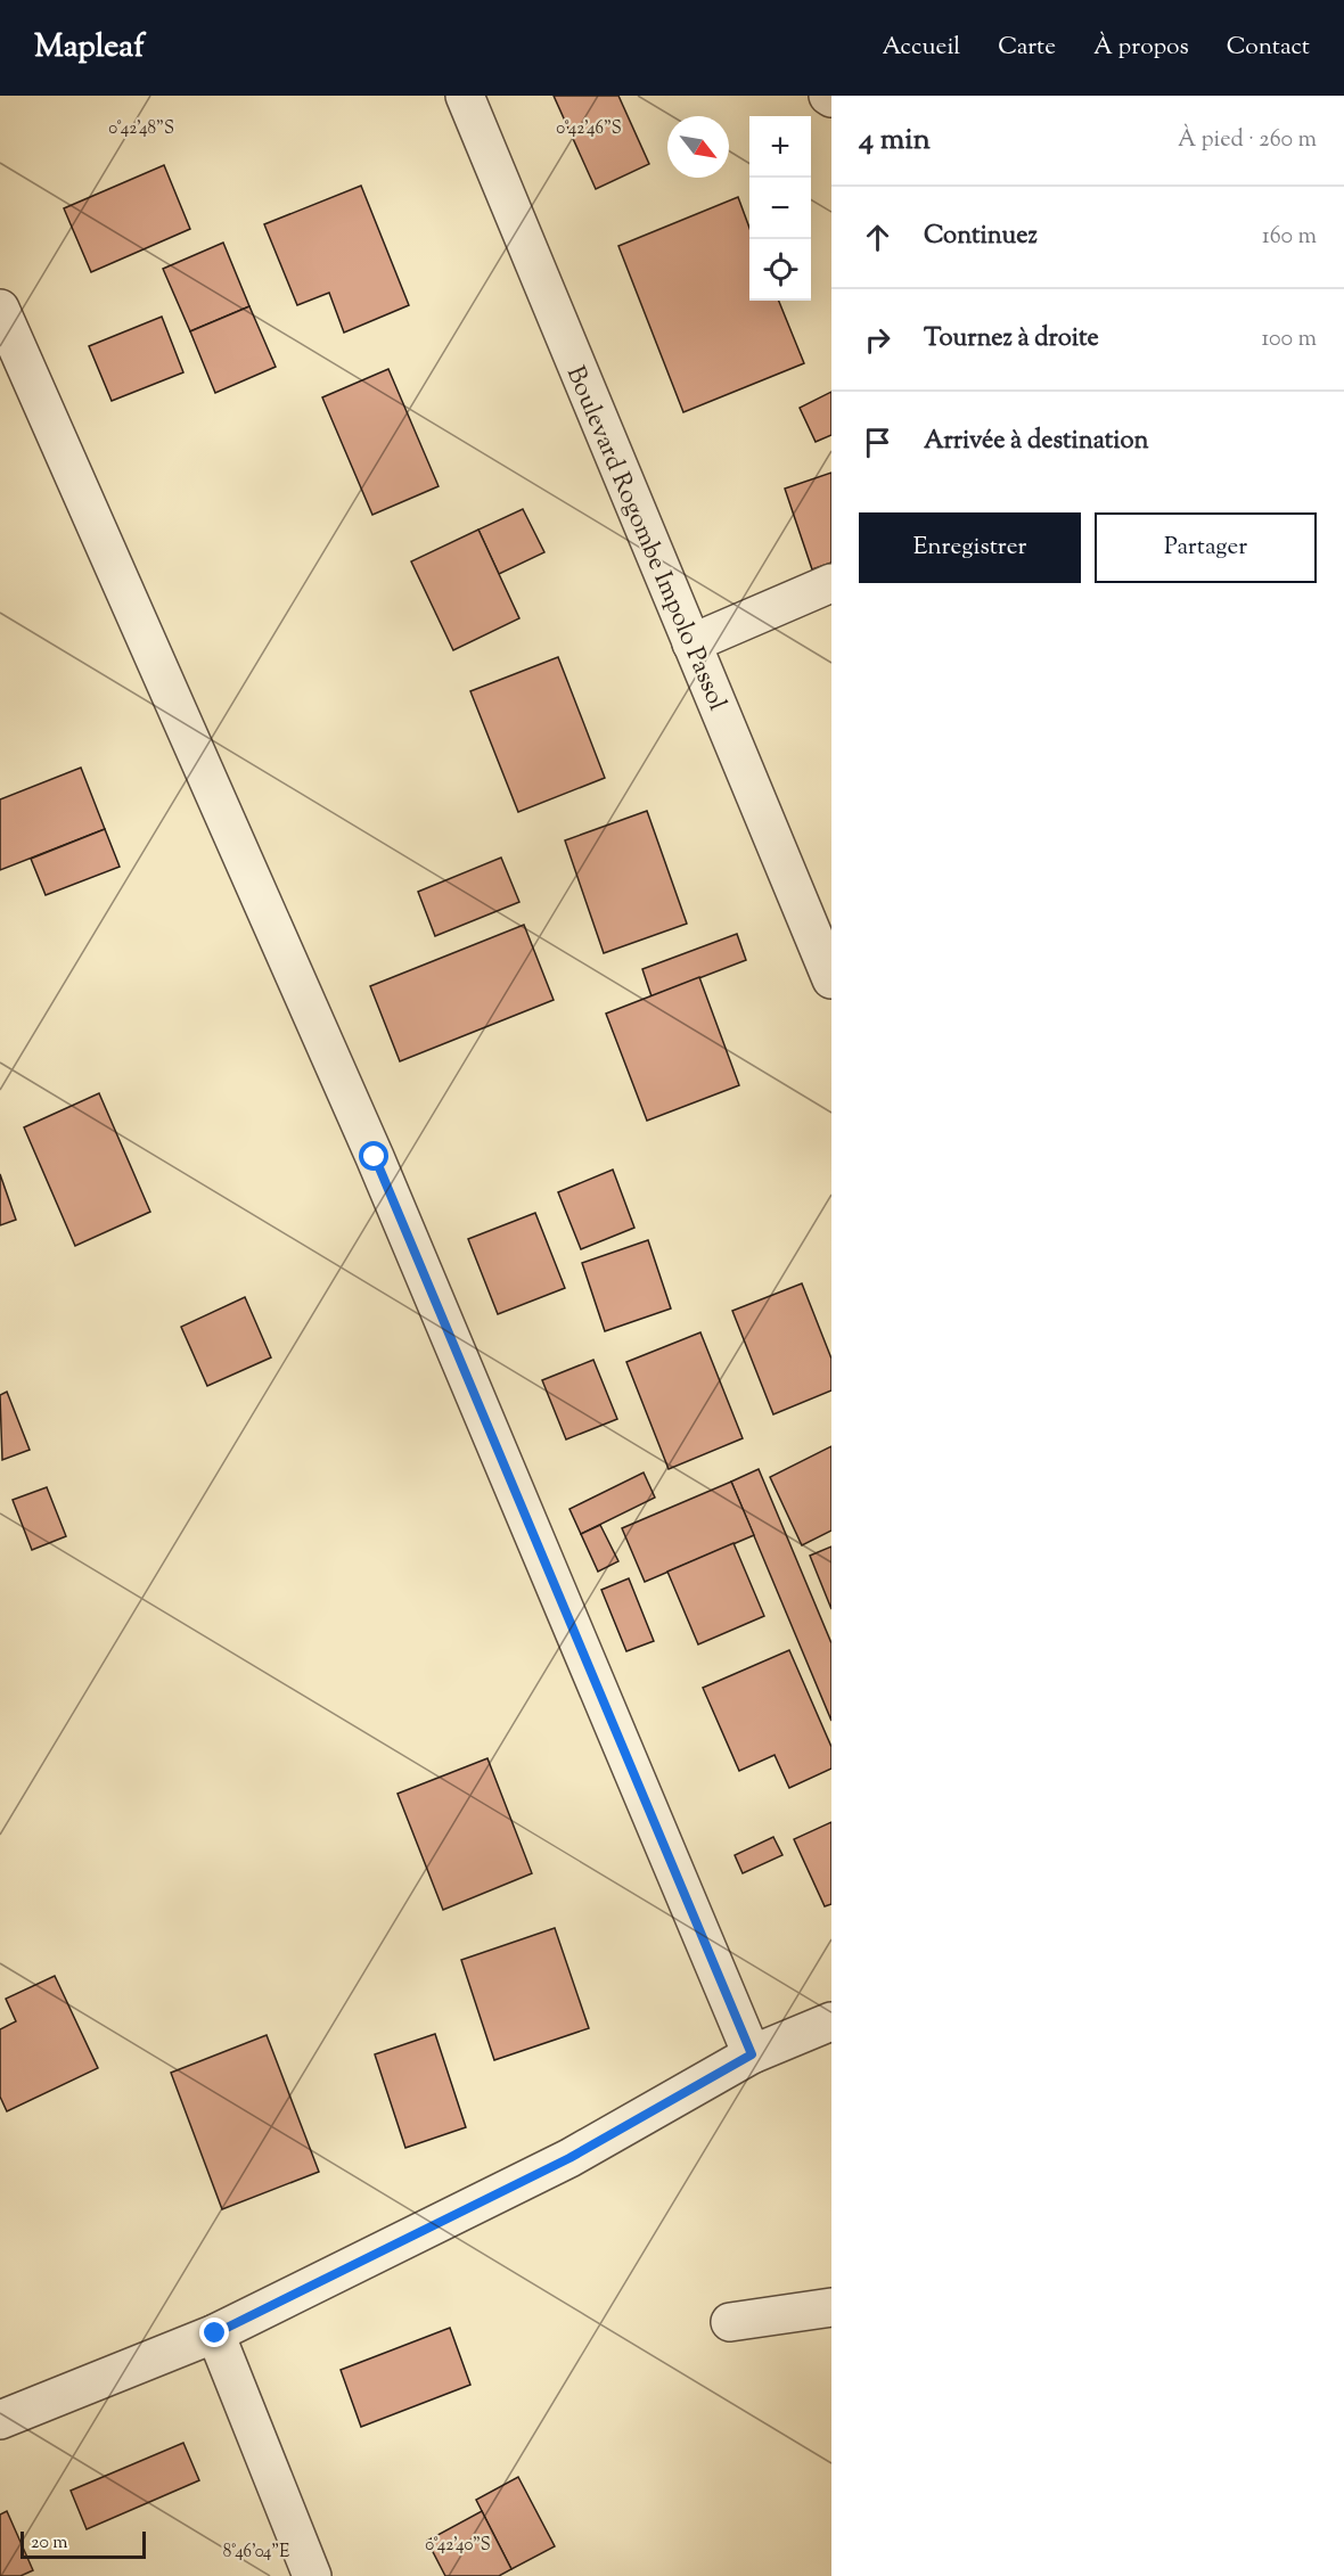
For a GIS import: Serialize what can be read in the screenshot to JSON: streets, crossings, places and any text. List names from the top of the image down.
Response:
{
  "streets": {
    "street": ["Boulevard Rogombe Impolo Passol"]
  },
  "scale_bar": "20 m",
  "north": "bottom right",
  "page": {
    "header": "Mapleaf",
    "nav": [
      "Accueil",
      "Carte",
      "À propos",
      "Contact"
    ],
    "heading": ["4 min", "À pied · 260 m"],
    "map_buttons": ["+", "−"],
    "list": [
      ["Continuez", "160 m"],
      ["Tournez à droite", "100 m"],
      "Arrivée à destination"
    ],
    "buttons": ["Enregistrer", "Partager"],
    "scale": "20 m"
  },
  "coordinates": [
    "0°42'46\"S",
    "0°42'48\"S",
    "0°42'40\"S",
    "8°46'04\"E"
  ]
}
